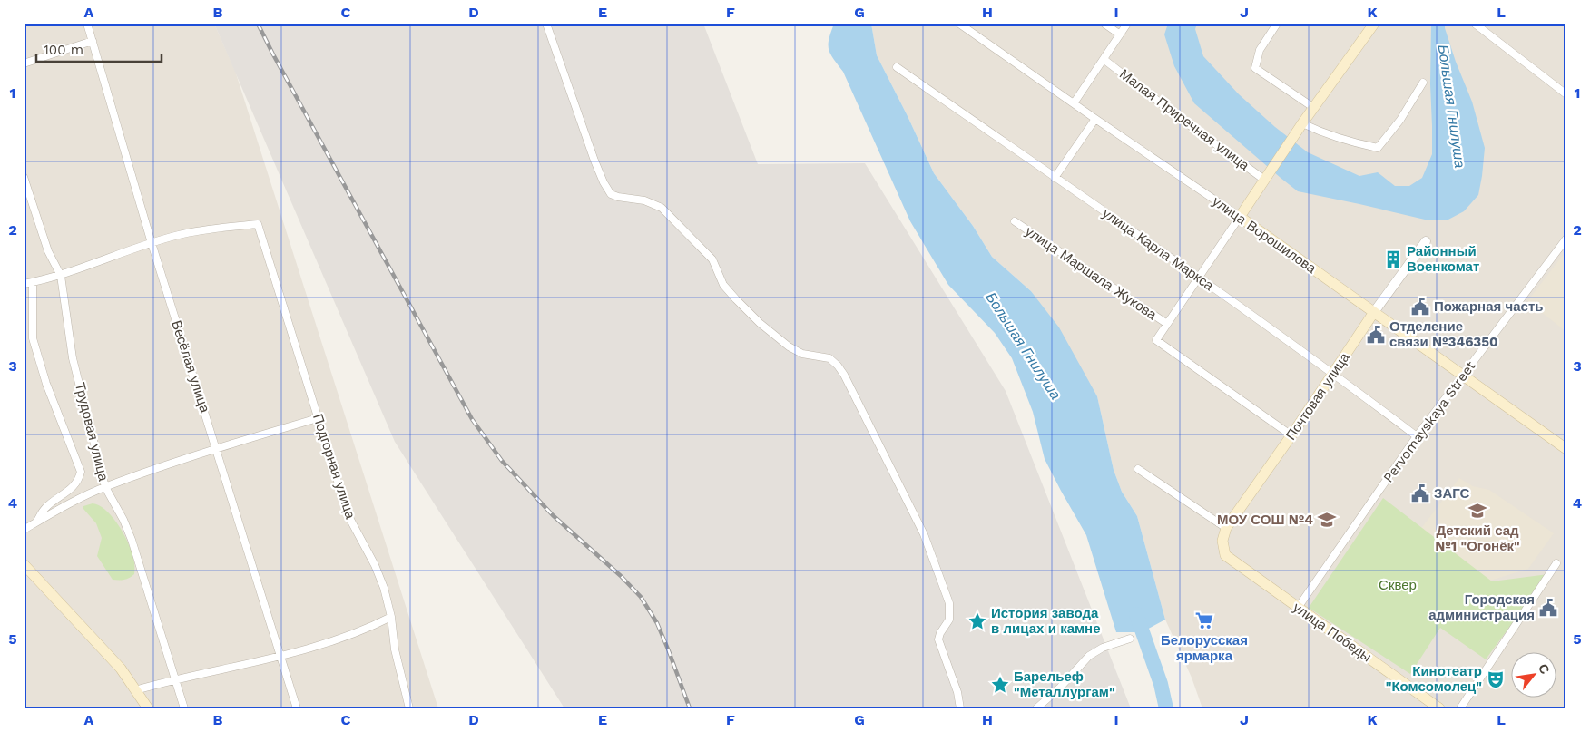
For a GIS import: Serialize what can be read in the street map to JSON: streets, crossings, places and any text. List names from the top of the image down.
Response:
{
  "streets": {
    "main road": ["улица Ворошилова", "Почтовая улица", "улица Победы"],
    "street": [
      "Малая Приречная улица",
      "улица Карла Маркса",
      "улица Маршала Жукова",
      "Весёлая улица",
      "Pervomayskaya Street",
      "Трудовая улица",
      "Подгорная улица"
    ]
  },
  "crossings": [
    ["улица Ворошилова", "Почтовая улица"],
    ["улица Ворошилова", "Pervomayskaya Street"],
    ["улица Карла Маркса", "Почтовая улица"],
    ["улица Карла Маркса", "Pervomayskaya Street"],
    ["улица Маршала Жукова", "Почтовая улица"],
    ["Весёлая улица", "Подгорная улица"],
    ["Почтовая улица", "улица Победы"],
    ["Pervomayskaya Street", "улица Победы"]
  ],
  "water": ["Большая Гнилуша"],
  "parks": ["Сквер"],
  "places": {
    "building": ["Районный Военкомат"],
    "public building": [
      "Пожарная часть",
      "Отделение связи №346350",
      "ЗАГС",
      "Городская администрация"
    ],
    "school or university": ["Детский сад №1 \"Огонёк\"", "МОУ СОШ №4"],
    "supermarket": ["Белорусская ярмарка"],
    "place": ["История завода в лицах и камне", "Барельеф \"Металлургам\""],
    "theatre": ["Кинотеатр \"Комсомолец\""]
  },
  "scale_bar": "100 m",
  "north": "top right",
  "grid": {
    "columns": [
      "A",
      "B",
      "C",
      "D",
      "E",
      "F",
      "G",
      "H",
      "I",
      "J",
      "K",
      "L"
    ],
    "rows": [
      "1",
      "2",
      "3",
      "4",
      "5"
    ]
  }
}
